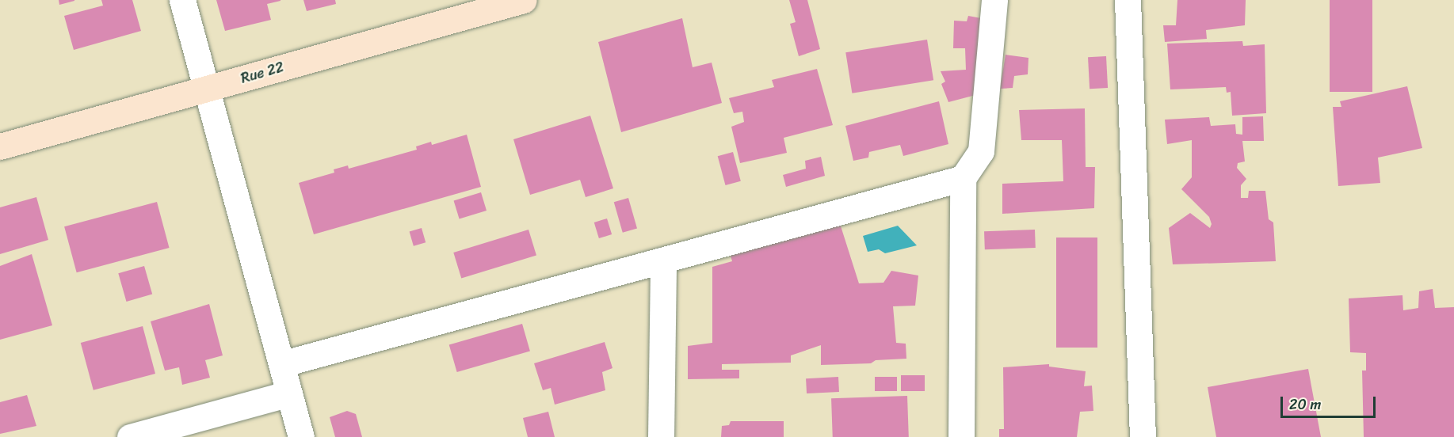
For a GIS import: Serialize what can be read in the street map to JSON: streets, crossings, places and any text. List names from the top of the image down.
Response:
{
  "streets": {
    "street": ["Rue 22"]
  },
  "scale_bar": "20 m"
}
